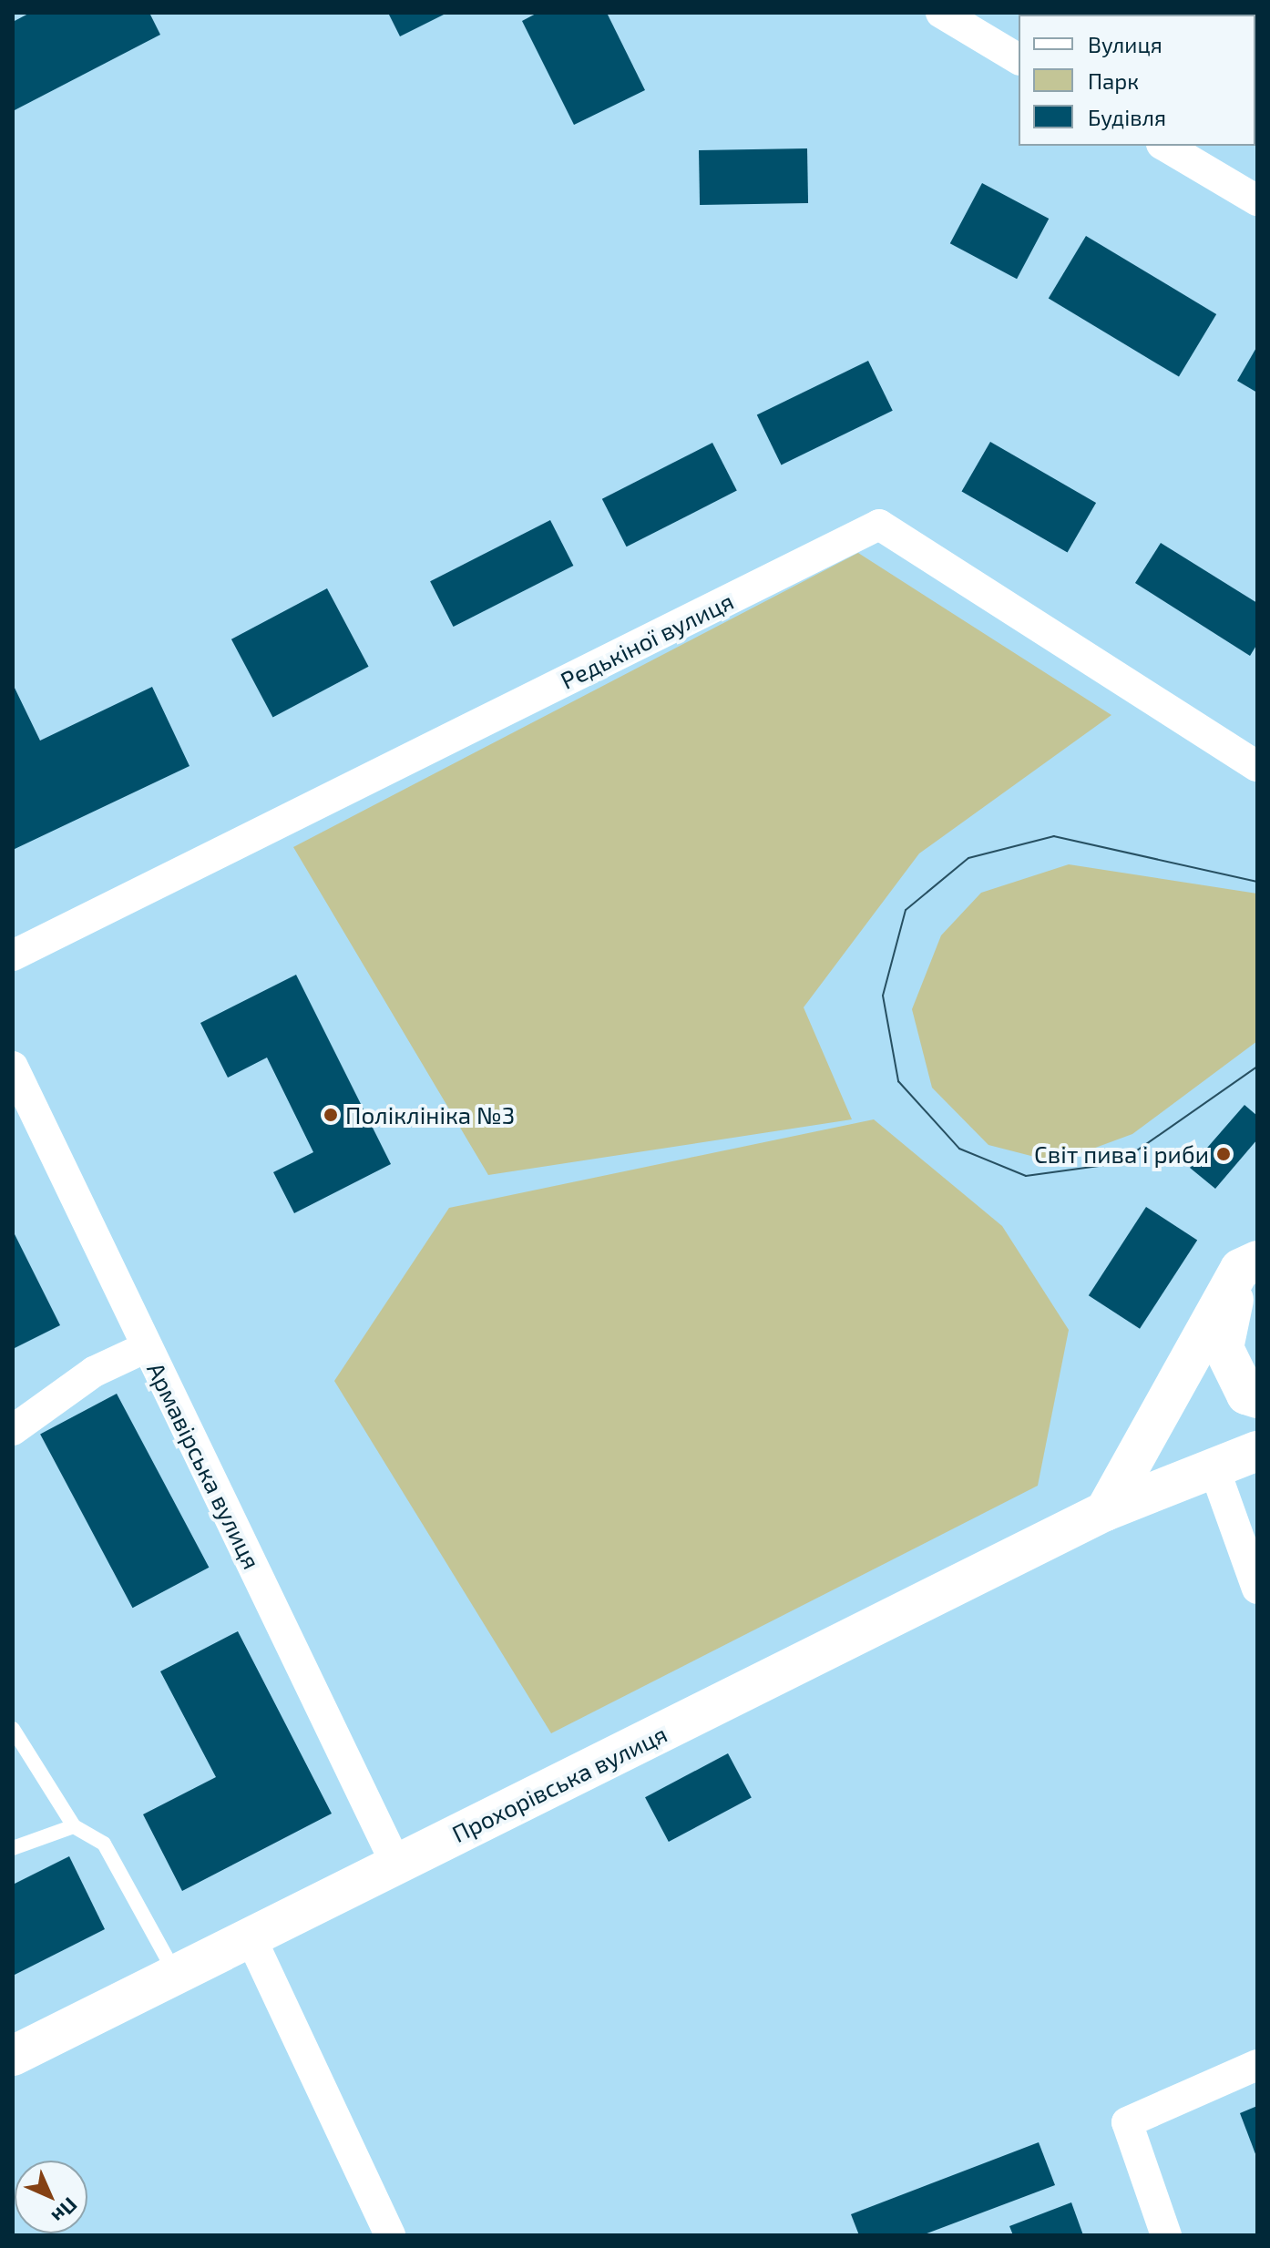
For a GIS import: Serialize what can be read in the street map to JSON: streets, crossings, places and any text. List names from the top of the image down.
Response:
{
  "streets": {
    "street": ["Редькіної вулиця", "Армавірська вулиця", "Прохорівська вулиця"]
  },
  "crossings": [
    ["Армавірська вулиця", "Прохорівська вулиця"]
  ],
  "places": ["Поліклініка №3", "Світ пива і риби"],
  "legend": ["Вулиця", "Парк", "Будівля"],
  "north": "bottom right"
}
